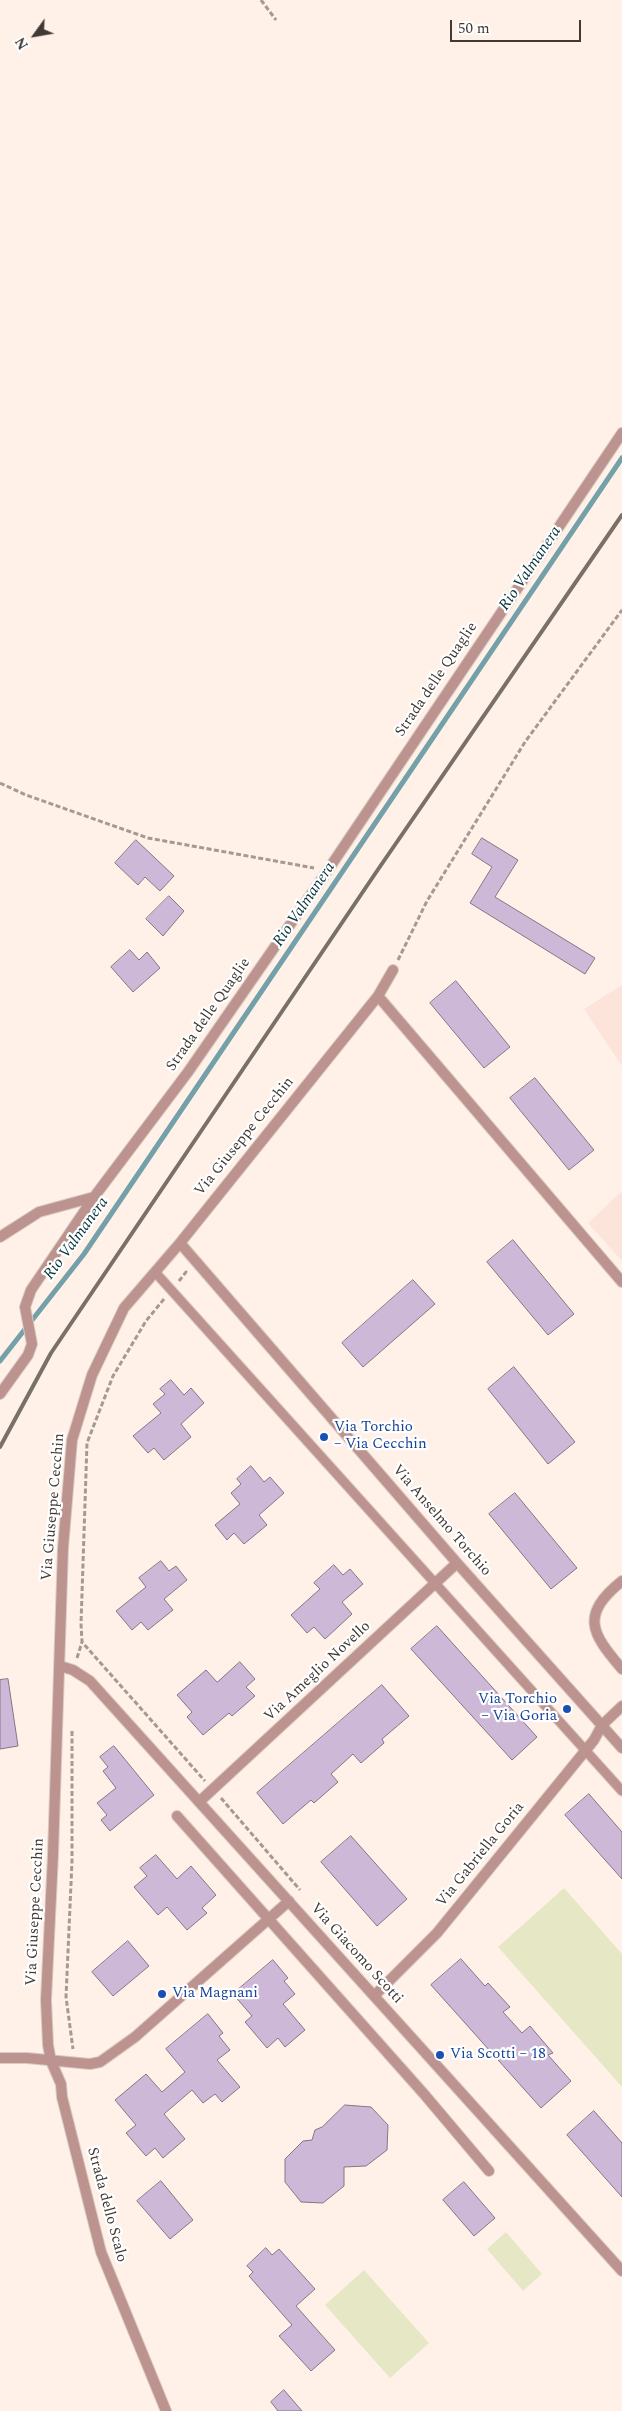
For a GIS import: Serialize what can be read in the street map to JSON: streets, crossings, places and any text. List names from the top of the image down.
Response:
{
  "streets": {
    "street": [
      "Strada delle Quaglie",
      "Via Giuseppe Cecchin",
      "Via Anselmo Torchio",
      "Via Ameglio Novello",
      "Via Gabriella Goria",
      "Via Giacomo Scotti",
      "Strada dello Scalo"
    ]
  },
  "crossings": [
    ["Via Giuseppe Cecchin", "Via Anselmo Torchio"],
    ["Via Giuseppe Cecchin", "Via Giacomo Scotti"],
    ["Via Giuseppe Cecchin", "Strada dello Scalo"],
    ["Via Anselmo Torchio", "Via Ameglio Novello"],
    ["Via Anselmo Torchio", "Via Gabriella Goria"],
    ["Via Ameglio Novello", "Via Giacomo Scotti"],
    ["Via Gabriella Goria", "Via Giacomo Scotti"]
  ],
  "water": ["Rio Valmanera"],
  "places": [
    "Via Torchio – Via Cecchin",
    "Via Torchio – Via Goria",
    "Via Magnani",
    "Via Scotti – 18"
  ],
  "scale_bar": "50 m",
  "north": "bottom left"
}
